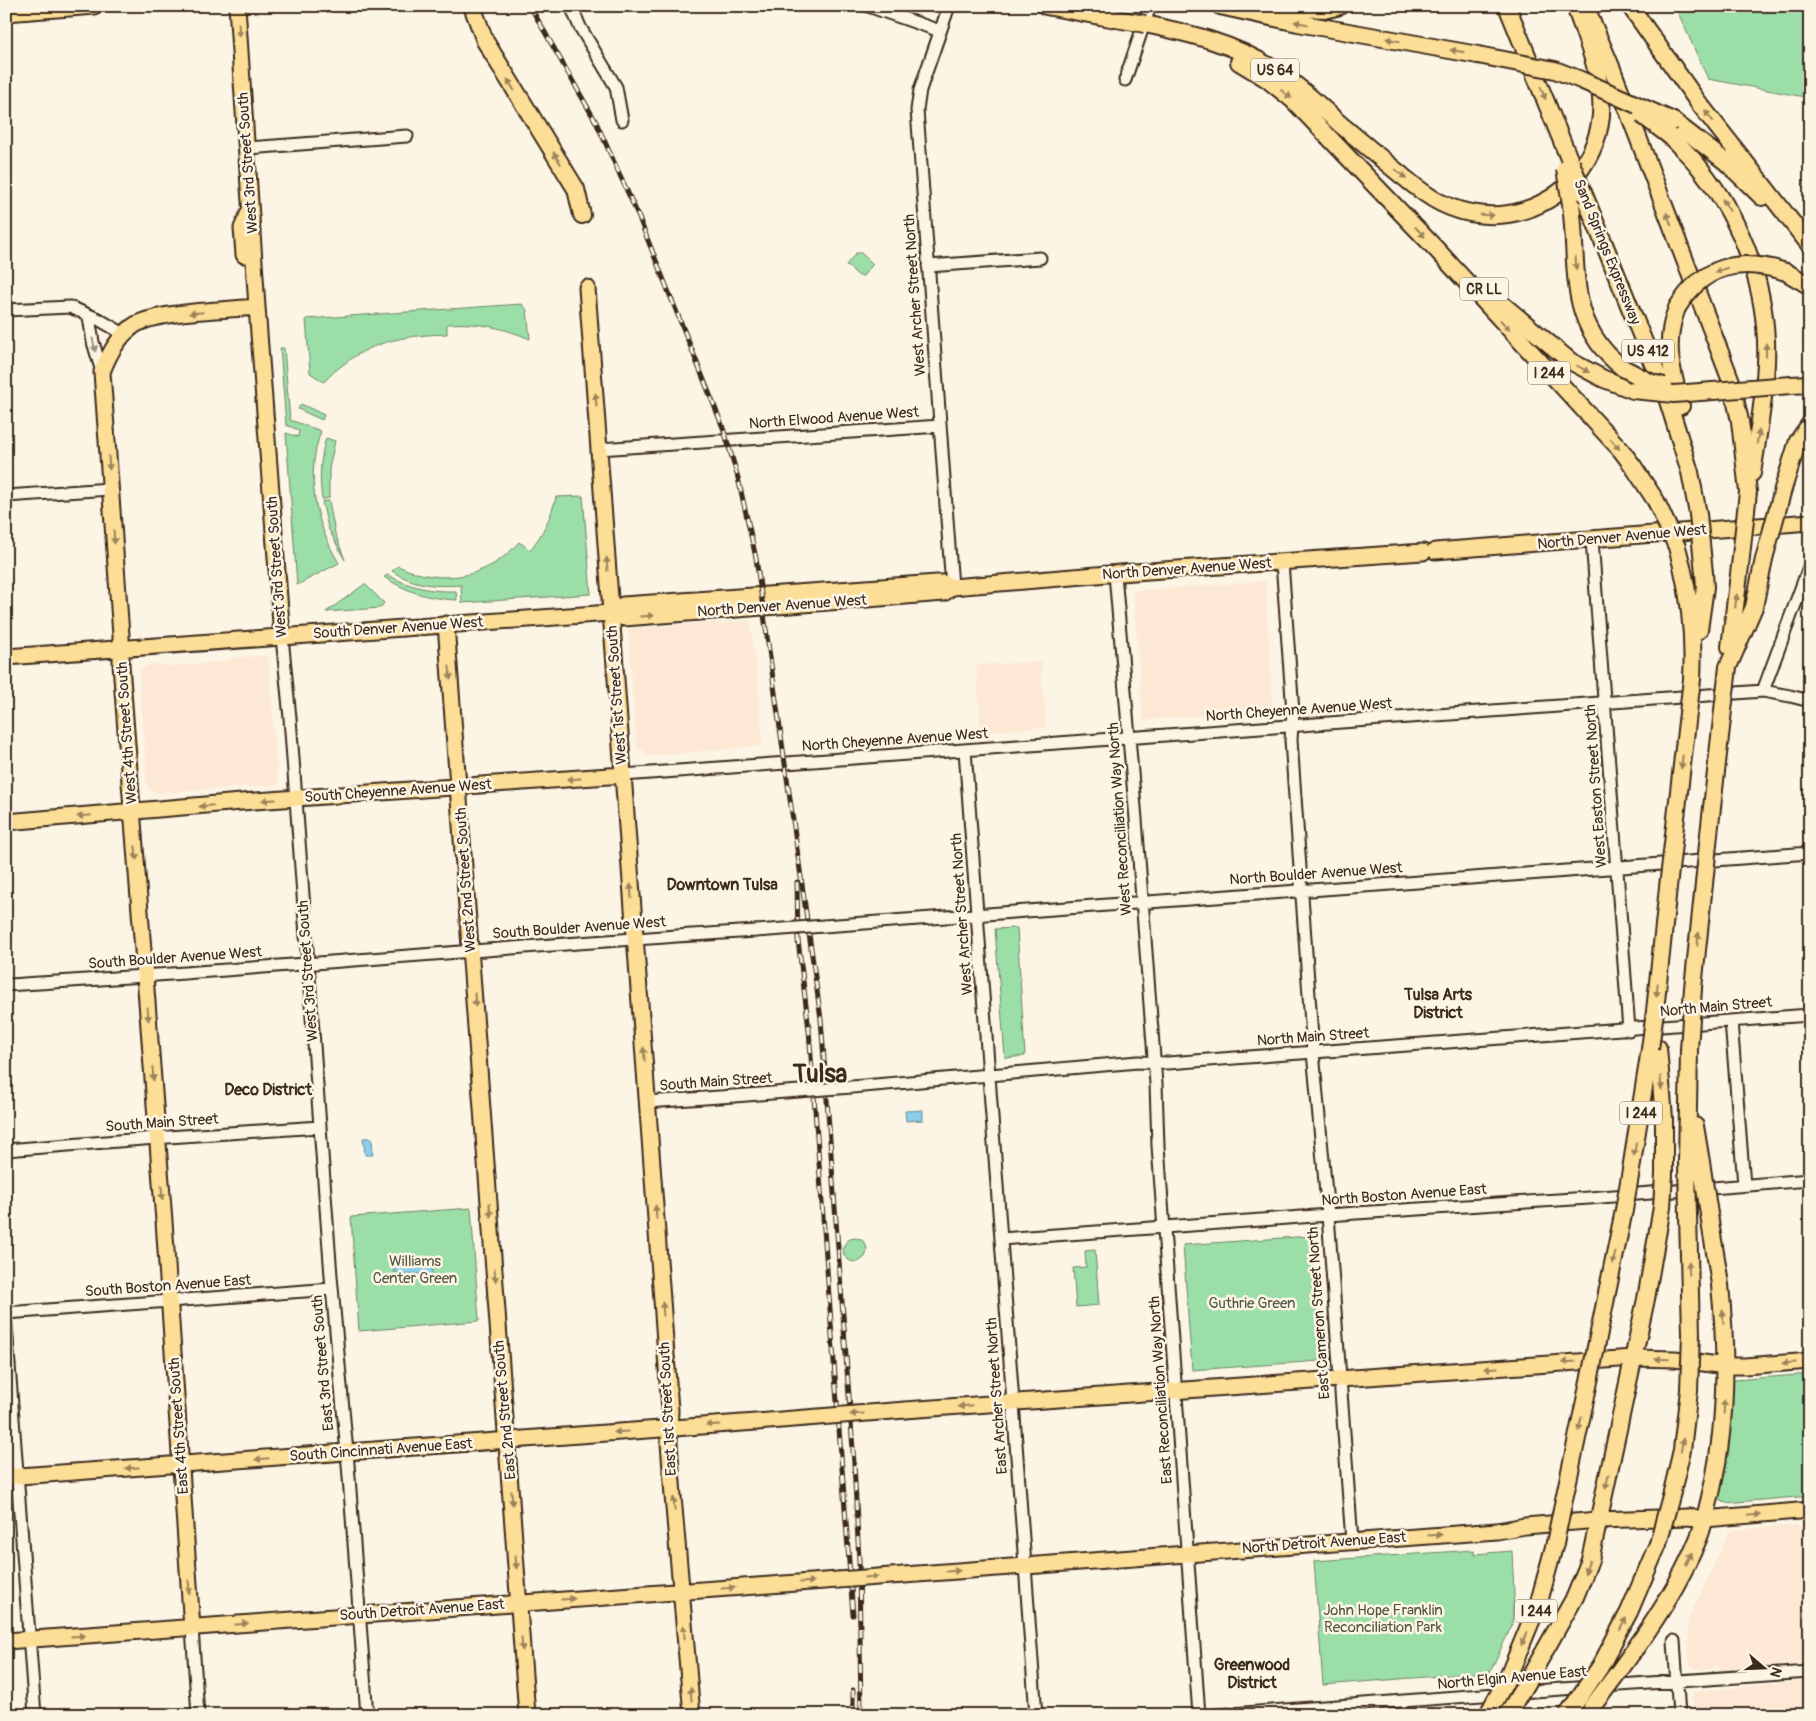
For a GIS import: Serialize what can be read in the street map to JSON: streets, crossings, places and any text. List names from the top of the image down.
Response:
{
  "streets": {
    "highway": [
      "US 64",
      "Sand Springs Expressway",
      "CR LL",
      "US 412",
      "I 244"
    ],
    "main road": [
      "West 3rd Street South",
      "North Denver Avenue West",
      "South Denver Avenue West",
      "West 1st Street South",
      "West 4th Street South",
      "South Cheyenne Avenue West",
      "West 2nd Street South",
      "East 1st Street South",
      "East 2nd Street South",
      "East 4th Street South",
      "South Cincinnati Avenue East",
      "North Detroit Avenue East",
      "South Detroit Avenue East"
    ],
    "street": [
      "West Archer Street North",
      "North Elwood Avenue West",
      "North Cheyenne Avenue West",
      "West Easton Street North",
      "West Reconciliation Way North",
      "North Boulder Avenue West",
      "South Boulder Avenue West",
      "North Main Street",
      "South Main Street",
      "North Boston Avenue East",
      "South Boston Avenue East",
      "East Cameron Street North",
      "East 3rd Street South",
      "East Reconciliation Way North",
      "East Archer Street North",
      "North Elgin Avenue East"
    ]
  },
  "crossings": [
    ["US 64", "I 244"],
    ["West 3rd Street South", "South Denver Avenue West"],
    ["West 3rd Street South", "South Cheyenne Avenue West"],
    ["West 3rd Street South", "South Boulder Avenue West"],
    ["West 3rd Street South", "South Main Street"],
    ["West 3rd Street South", "East 3rd Street South"],
    ["Sand Springs Expressway", "I 244"],
    ["CR LL", "I 244"],
    ["West Archer Street North", "North Elwood Avenue West"],
    ["West Archer Street North", "North Denver Avenue West"],
    ["West Archer Street North", "North Cheyenne Avenue West"],
    ["West Archer Street North", "North Boulder Avenue West"],
    ["West Archer Street North", "North Main Street"],
    ["West Archer Street North", "East Archer Street North"],
    ["North Elwood Avenue West", "West 1st Street South"],
    ["North Denver Avenue West", "South Denver Avenue West"],
    ["North Denver Avenue West", "West Easton Street North"],
    ["North Denver Avenue West", "West Reconciliation Way North"],
    ["North Denver Avenue West", "East Cameron Street North"],
    ["South Denver Avenue West", "West 1st Street South"],
    ["South Denver Avenue West", "West 4th Street South"],
    ["South Denver Avenue West", "West 2nd Street South"],
    ["West 1st Street South", "South Cheyenne Avenue West"],
    ["West 1st Street South", "South Boulder Avenue West"],
    ["West 1st Street South", "South Main Street"],
    ["West 1st Street South", "East 1st Street South"],
    ["North Cheyenne Avenue West", "West Easton Street North"],
    ["North Cheyenne Avenue West", "South Cheyenne Avenue West"],
    ["North Cheyenne Avenue West", "West Reconciliation Way North"],
    ["North Cheyenne Avenue West", "East Cameron Street North"],
    ["West 4th Street South", "South Cheyenne Avenue West"],
    ["West 4th Street South", "South Boulder Avenue West"],
    ["West 4th Street South", "South Main Street"],
    ["West 4th Street South", "East 4th Street South"],
    ["West Easton Street North", "North Boulder Avenue West"],
    ["West Easton Street North", "North Main Street"],
    ["South Cheyenne Avenue West", "West 2nd Street South"],
    ["West Reconciliation Way North", "North Boulder Avenue West"],
    ["West Reconciliation Way North", "North Main Street"],
    ["West Reconciliation Way North", "East Reconciliation Way North"],
    ["North Boulder Avenue West", "South Boulder Avenue West"],
    ["North Boulder Avenue West", "East Cameron Street North"],
    ["West 2nd Street South", "South Boulder Avenue West"],
    ["West 2nd Street South", "East 2nd Street South"],
    ["North Main Street", "South Main Street"],
    ["North Main Street", "East Cameron Street North"],
    ["North Main Street", "East Reconciliation Way North"],
    ["North Main Street", "East Archer Street North"],
    ["South Main Street", "East 3rd Street South"],
    ["South Main Street", "East 1st Street South"],
    ["South Main Street", "East 4th Street South"],
    ["North Boston Avenue East", "East Cameron Street North"],
    ["North Boston Avenue East", "East Reconciliation Way North"],
    ["North Boston Avenue East", "East Archer Street North"],
    ["South Boston Avenue East", "East 3rd Street South"],
    ["South Boston Avenue East", "East 4th Street South"],
    ["East Cameron Street North", "South Cincinnati Avenue East"],
    ["East Cameron Street North", "North Detroit Avenue East"],
    ["East 3rd Street South", "South Cincinnati Avenue East"],
    ["East 3rd Street South", "South Detroit Avenue East"],
    ["East Reconciliation Way North", "South Cincinnati Avenue East"],
    ["East Reconciliation Way North", "North Detroit Avenue East"],
    ["East Archer Street North", "South Cincinnati Avenue East"],
    ["East Archer Street North", "North Detroit Avenue East"],
    ["East 1st Street South", "South Cincinnati Avenue East"],
    ["East 1st Street South", "South Detroit Avenue East"],
    ["East 2nd Street South", "South Cincinnati Avenue East"],
    ["East 2nd Street South", "South Detroit Avenue East"],
    ["East 4th Street South", "South Cincinnati Avenue East"],
    ["East 4th Street South", "South Detroit Avenue East"],
    ["North Detroit Avenue East", "South Detroit Avenue East"]
  ],
  "one_way": [
    "West 1st Street South",
    "West 4th Street South",
    "South Cheyenne Avenue West",
    "West 2nd Street South",
    "East 1st Street South",
    "East 2nd Street South",
    "East 4th Street South",
    "South Cincinnati Avenue East",
    "North Detroit Avenue East",
    "South Detroit Avenue East"
  ],
  "districts": [
    "Downtown Tulsa",
    "Tulsa Arts District",
    "Tulsa",
    "Deco District",
    "Greenwood District"
  ],
  "parks": ["Williams Center Green", "Guthrie Green", "John Hope Franklin Reconciliation Park"],
  "north": "right"
}
